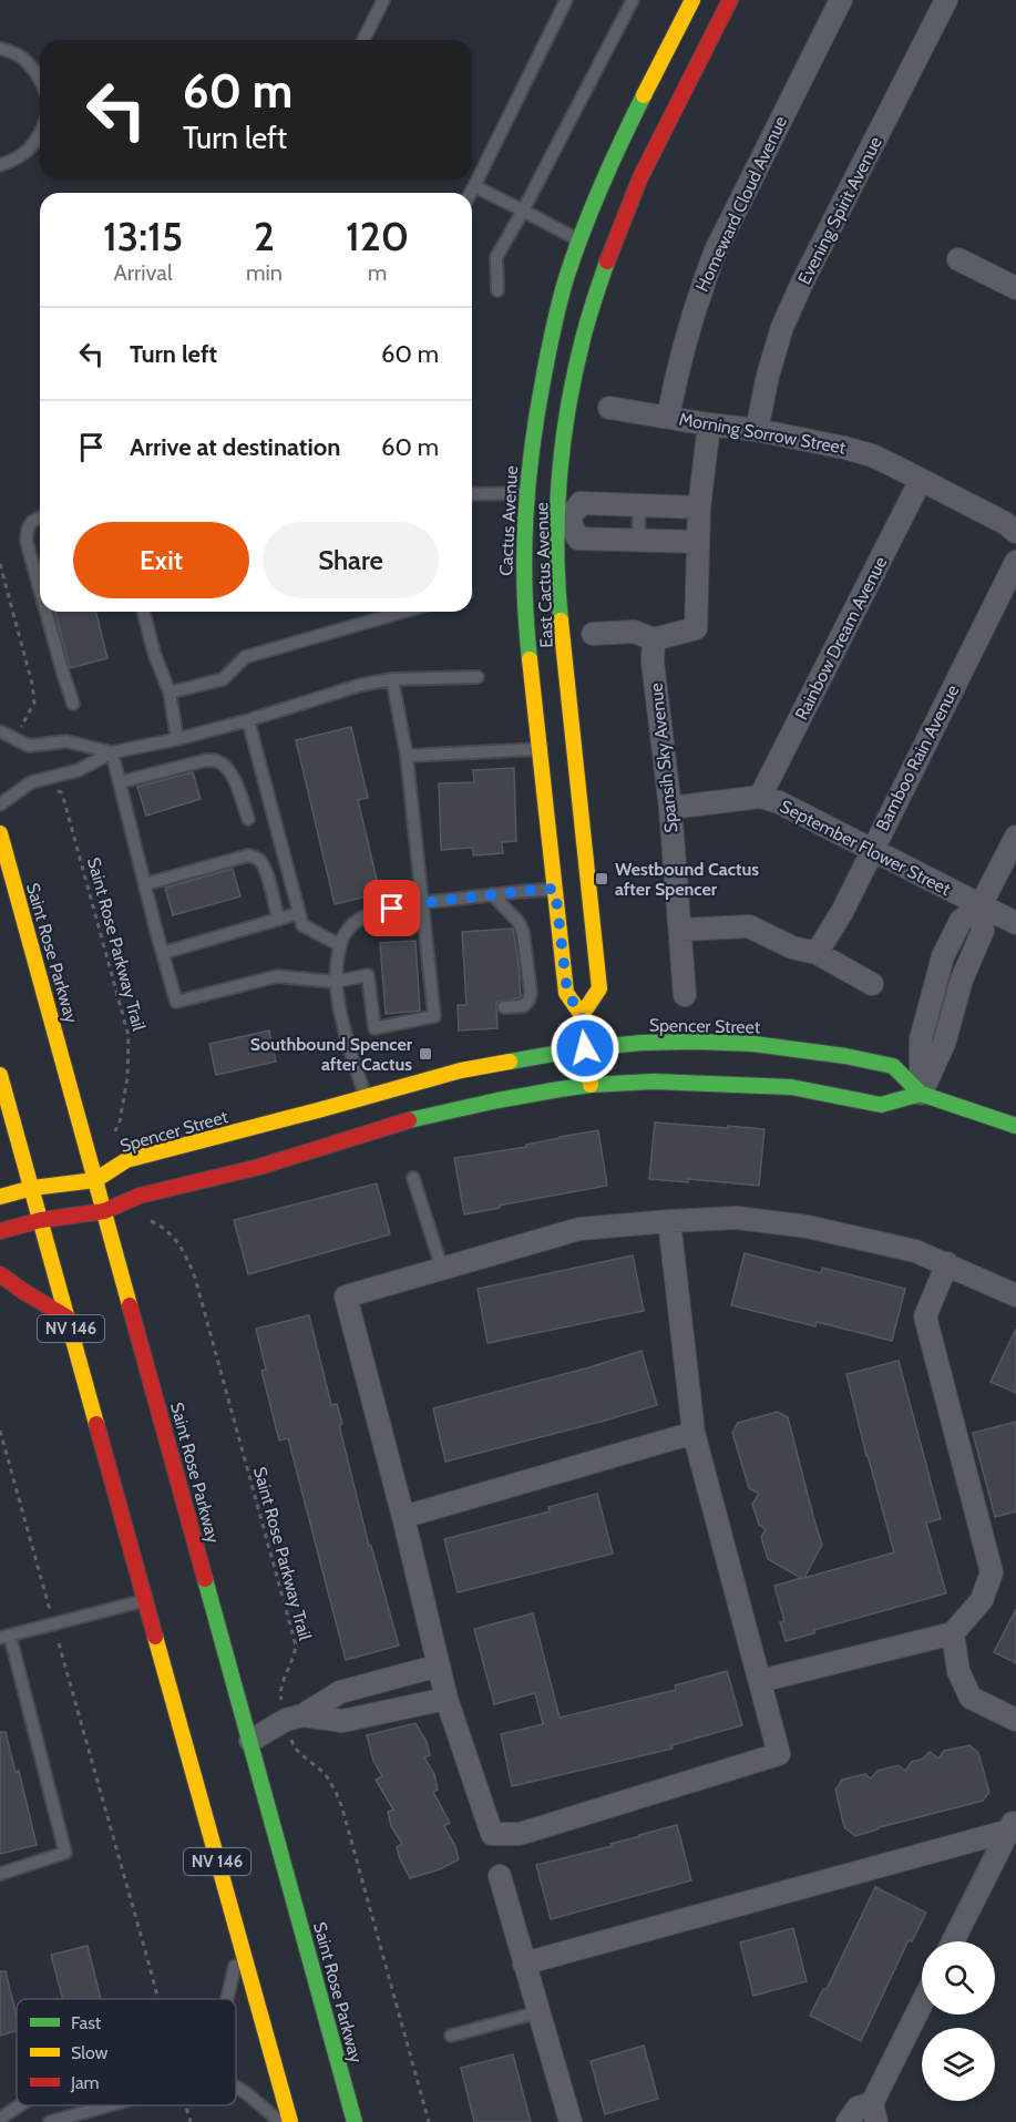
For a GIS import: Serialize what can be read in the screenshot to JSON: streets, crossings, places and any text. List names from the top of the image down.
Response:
{
  "streets": {
    "main road": [
      "Cactus Avenue",
      "East Cactus Avenue",
      "Saint Rose Parkway",
      "Spencer Street",
      "NV 146"
    ],
    "street": [
      "Homeward Cloud Avenue",
      "Evening Spirit Avenue",
      "Morning Sorrow Street",
      "Rainbow Dream Avenue",
      "Spansih Sky Avenue",
      "Bamboo Rain Avenue",
      "September Flower Street"
    ],
    "path": ["Saint Rose Parkway Trail"]
  },
  "crossings": [
    ["Homeward Cloud Avenue", "Morning Sorrow Street"],
    ["Evening Spirit Avenue", "Morning Sorrow Street"],
    ["Morning Sorrow Street", "Rainbow Dream Avenue"],
    ["Cactus Avenue", "East Cactus Avenue"],
    ["Cactus Avenue", "Spencer Street"],
    ["Rainbow Dream Avenue", "September Flower Street"],
    ["Spansih Sky Avenue", "September Flower Street"],
    ["Bamboo Rain Avenue", "September Flower Street"],
    ["Saint Rose Parkway", "Spencer Street"]
  ],
  "places": {
    "transit": ["Westbound Cactus after Spencer", "Southbound Spencer after Cactus"]
  },
  "legend": ["Fast", "Slow", "Jam"],
  "page": {
    "turn": ["60 m", "Turn left"],
    "eta": [
      "13:15",
      "Arrival",
      "2",
      "min",
      "120",
      "m"
    ],
    "list": [
      {
        "name": "Turn left",
        "value": "60 m"
      },
      {
        "name": "Arrive at destination",
        "value": "60 m"
      }
    ],
    "buttons": ["Exit", "Share"]
  }
}
